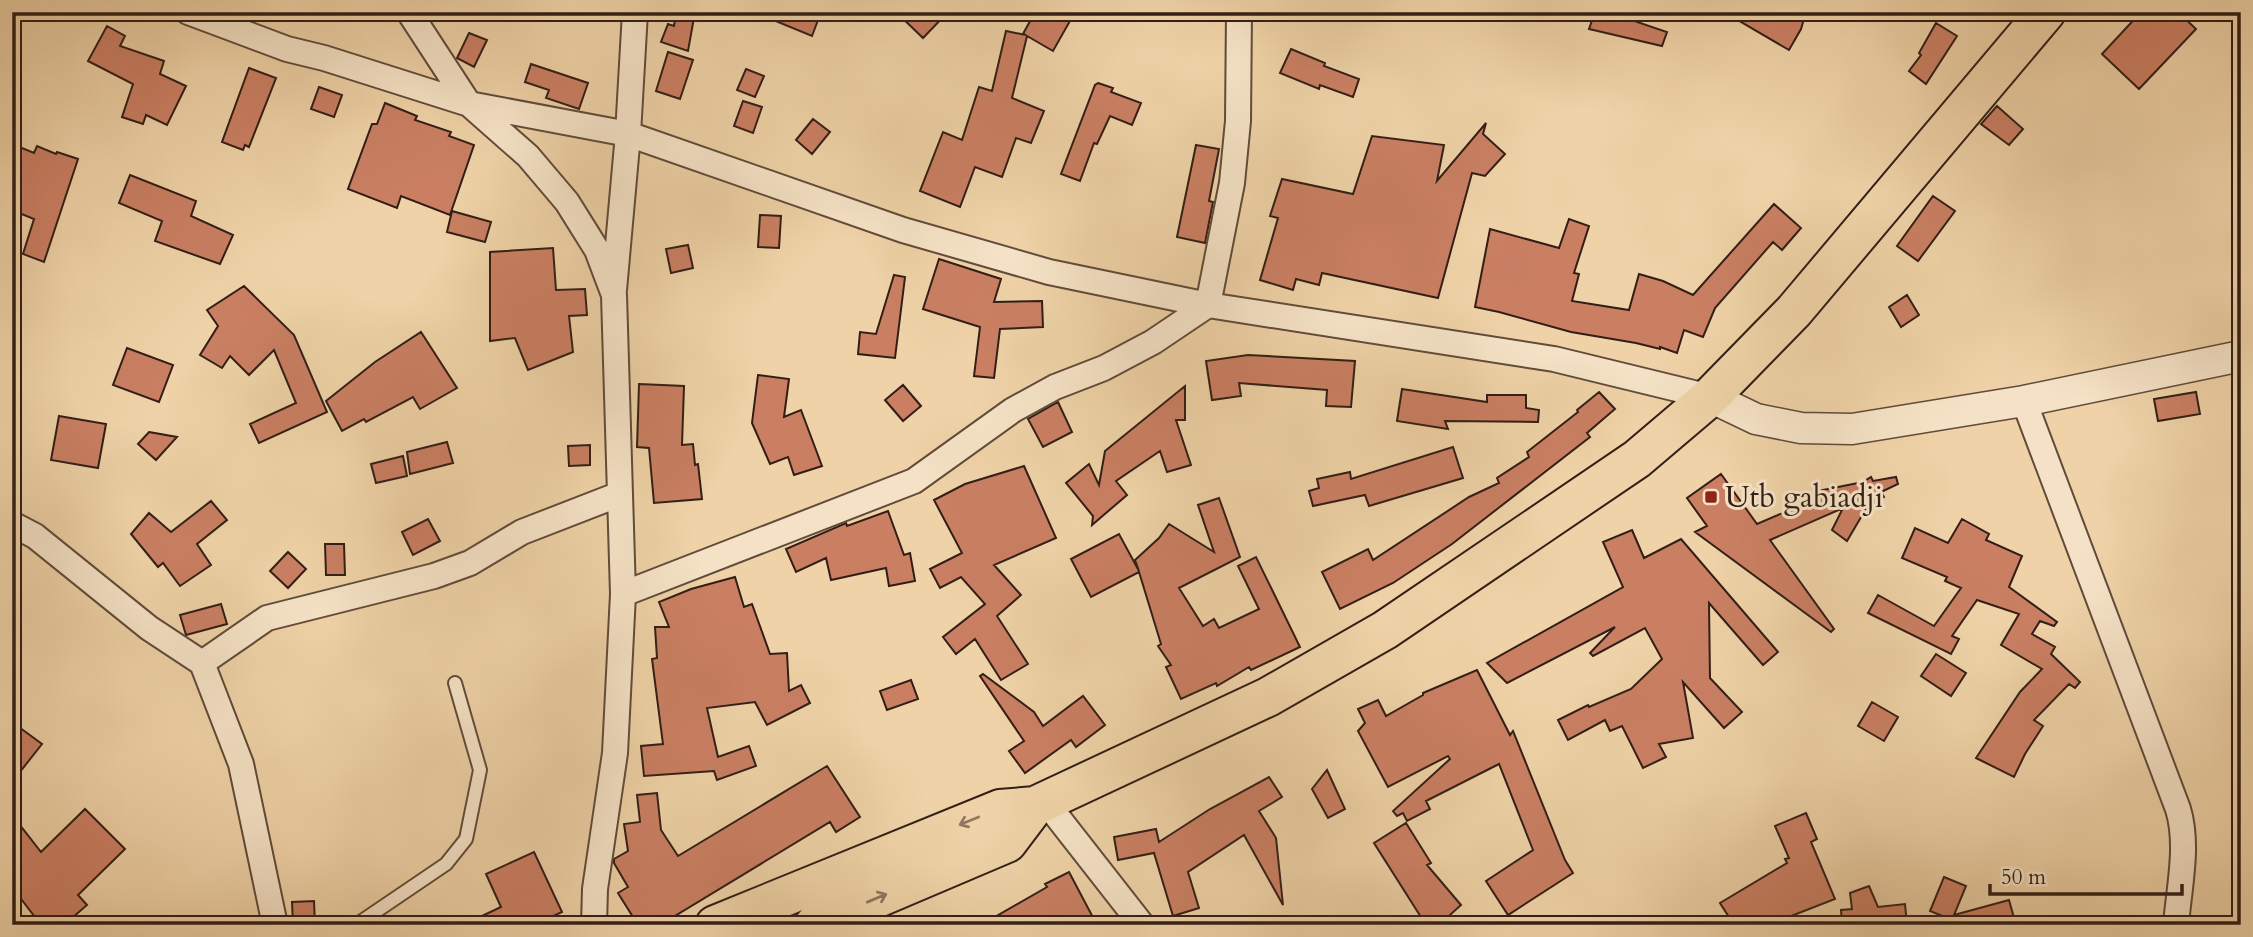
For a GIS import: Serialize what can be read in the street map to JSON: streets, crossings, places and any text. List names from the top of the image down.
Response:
{
  "places": {
    "transit": ["Utb gabiadji"]
  },
  "scale_bar": "50 m"
}
